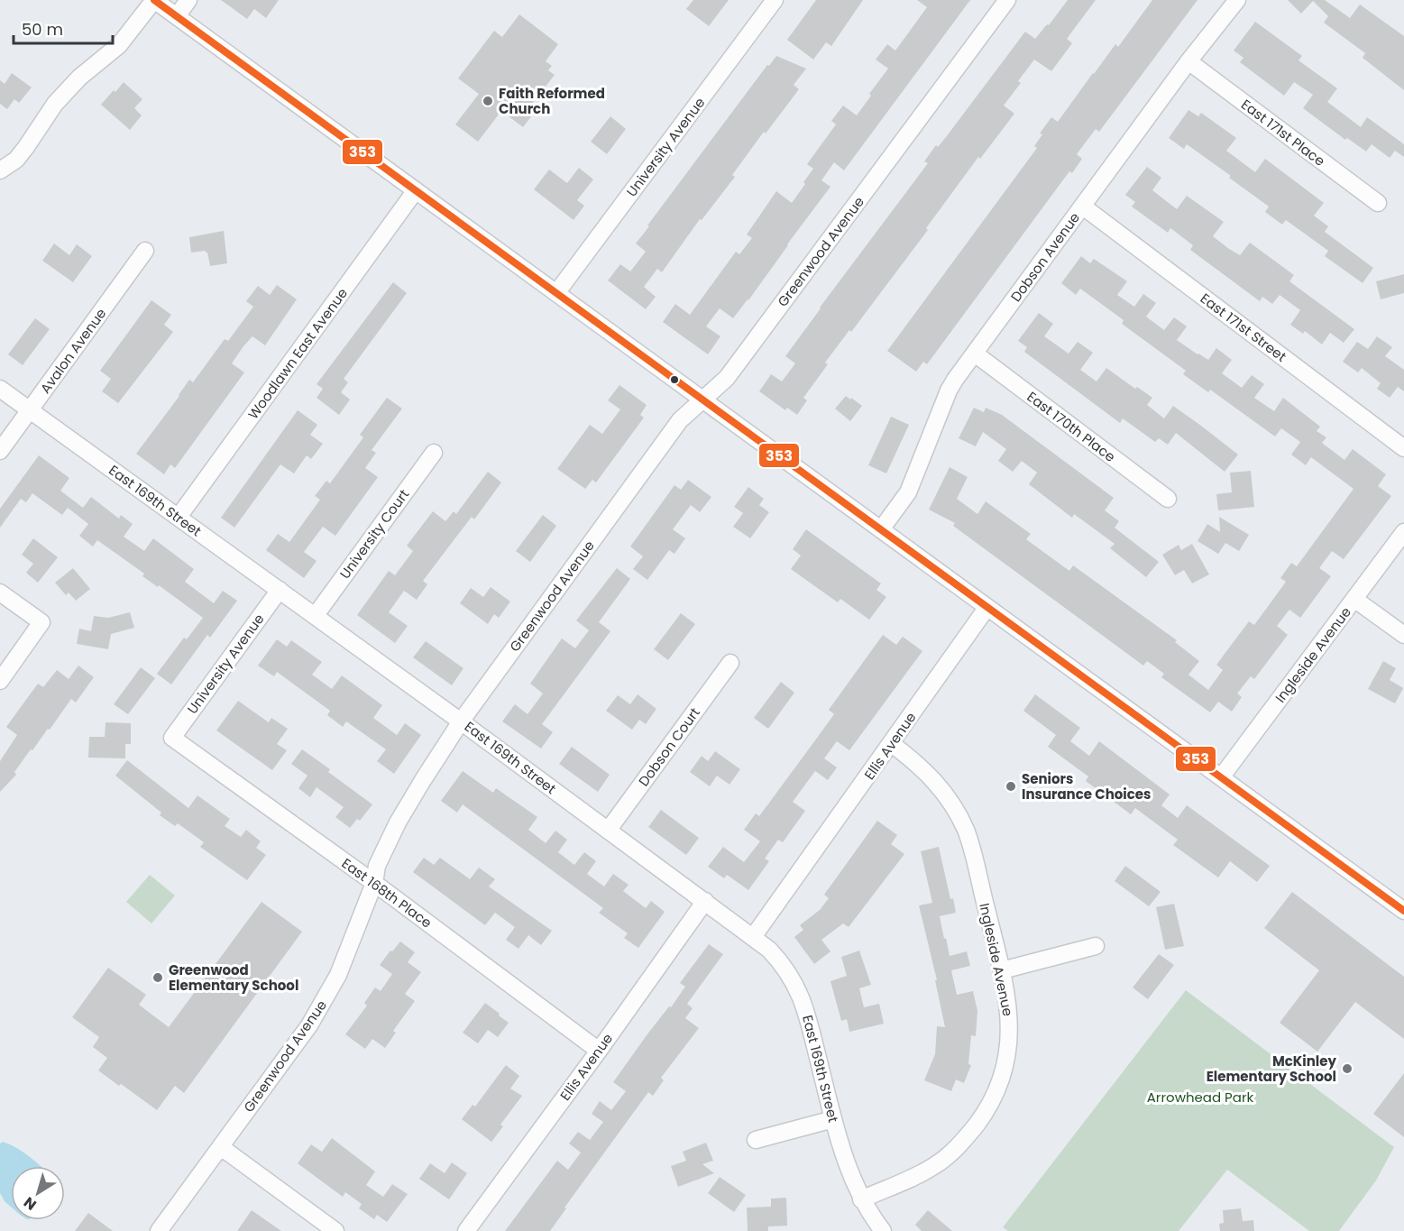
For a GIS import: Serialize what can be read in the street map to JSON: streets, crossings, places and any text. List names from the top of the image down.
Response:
{
  "streets": {
    "street": [
      "East 171st Place",
      "University Avenue",
      "Greenwood Avenue",
      "Dobson Avenue",
      "East 171st Street",
      "Avalon Avenue",
      "Woodlawn East Avenue",
      "East 170th Place",
      "East 169th Street",
      "University Court",
      "Ingleside Avenue",
      "Ellis Avenue",
      "Dobson Court",
      "East 168th Place"
    ]
  },
  "crossings": [
    ["East 171st Place", "Dobson Avenue"],
    ["University Avenue", "East 169th Street"],
    ["University Avenue", "East 168th Place"],
    ["Greenwood Avenue", "East 169th Street"],
    ["Greenwood Avenue", "East 168th Place"],
    ["Dobson Avenue", "East 171st Street"],
    ["Dobson Avenue", "East 170th Place"],
    ["Avalon Avenue", "East 169th Street"],
    ["Woodlawn East Avenue", "East 169th Street"],
    ["East 169th Street", "University Court"],
    ["East 169th Street", "Ingleside Avenue"],
    ["East 169th Street", "Ellis Avenue"],
    ["East 169th Street", "Dobson Court"],
    ["Ingleside Avenue", "Ellis Avenue"],
    ["Ellis Avenue", "East 168th Place"]
  ],
  "parks": ["Arrowhead Park"],
  "places": [
    "Faith Reformed Church",
    "Seniors Insurance Choices",
    "Greenwood Elementary School",
    "McKinley Elementary School"
  ],
  "lines": ["transit line 353"],
  "scale_bar": "50 m",
  "north": "bottom left"
}
